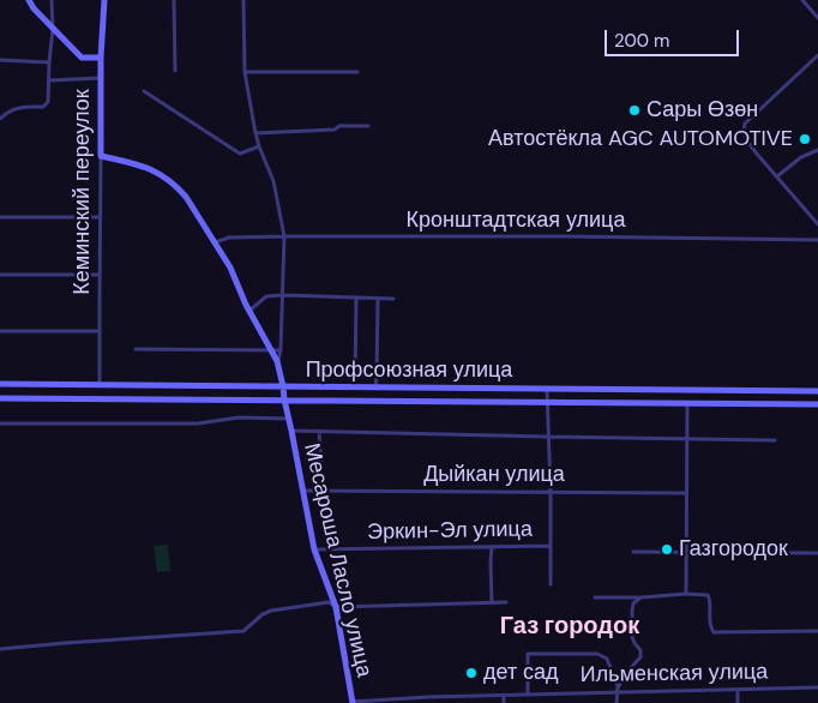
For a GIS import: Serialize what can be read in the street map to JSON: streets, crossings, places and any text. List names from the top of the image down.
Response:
{
  "streets": {
    "street": [
      "Кеминский переулок",
      "Кронштадтская улица",
      "Профсоюзная улица",
      "Дыйкан улица",
      "Эркин-Эл улица",
      "Месароша Ласло улица",
      "Ильменская улица"
    ]
  },
  "crossings": [
    ["Кеминский переулок", "Профсоюзная улица"],
    ["Кронштадтская улица", "Месароша Ласло улица"],
    ["Профсоюзная улица", "Месароша Ласло улица"],
    ["Дыйкан улица", "Месароша Ласло улица"],
    ["Эркин-Эл улица", "Месароша Ласло улица"],
    ["Месароша Ласло улица", "Ильменская улица"]
  ],
  "districts": ["Газ городок"],
  "places": [
    "Сары Өзөн",
    "Автостёкла AGC AUTOMOTIVE",
    "Газгородок",
    "дет сад"
  ],
  "scale_bar": "200 m"
}
